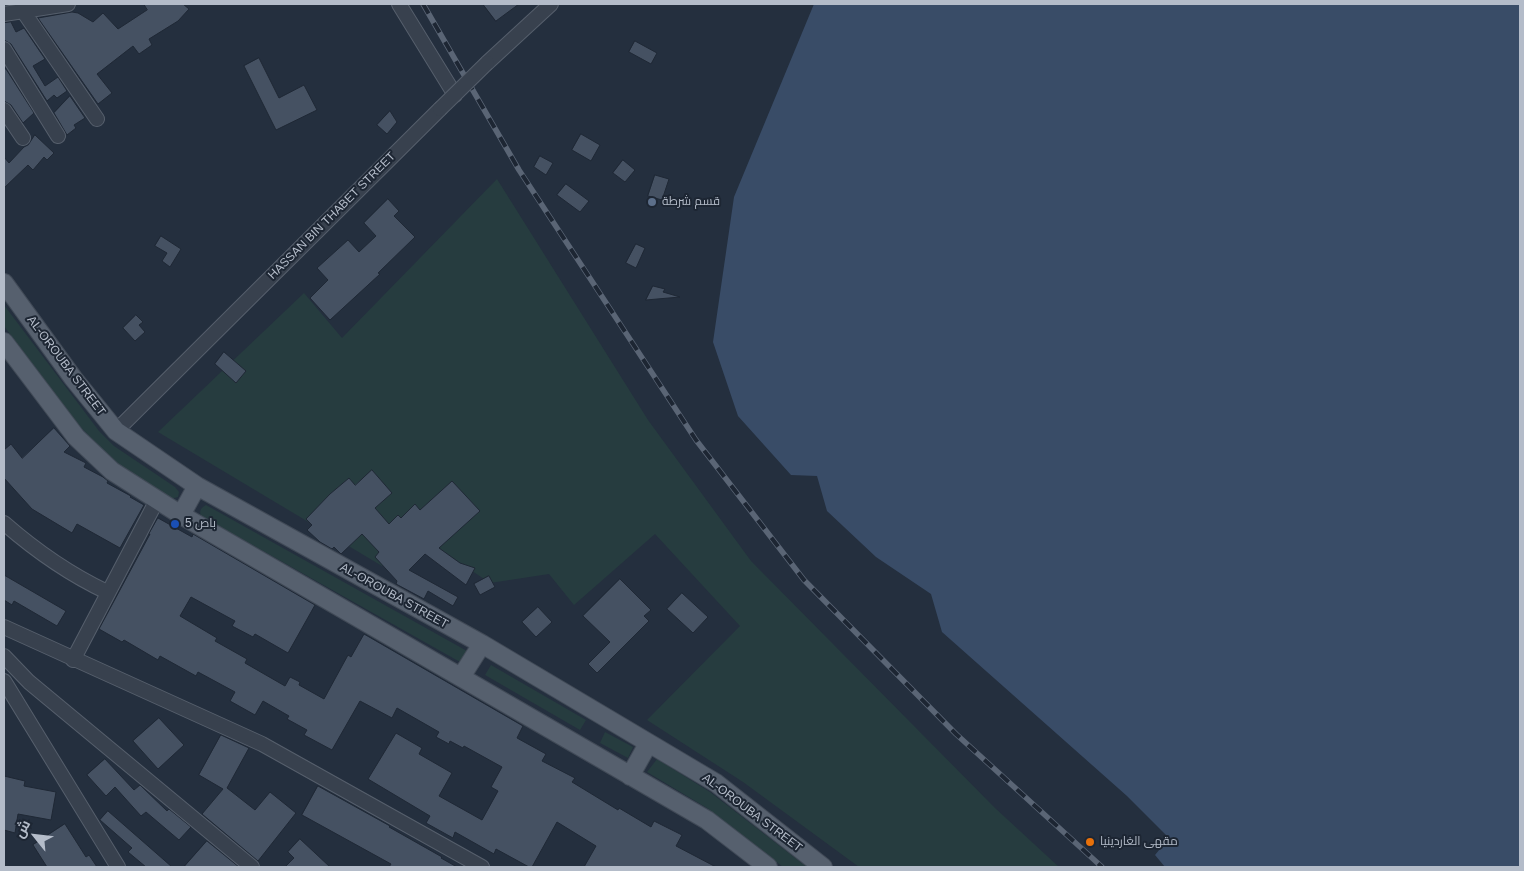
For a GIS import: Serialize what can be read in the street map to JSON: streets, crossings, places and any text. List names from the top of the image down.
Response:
{
  "streets": {
    "main road": ["AL-OROUBA STREET"],
    "street": ["HASSAN BIN THABET STREET"]
  },
  "crossings": [
    ["HASSAN BIN THABET STREET", "AL-OROUBA STREET"]
  ],
  "places": ["قسم شرطة", "باص 5", "مقهى الغاردينيا"],
  "north": "top left"
}
